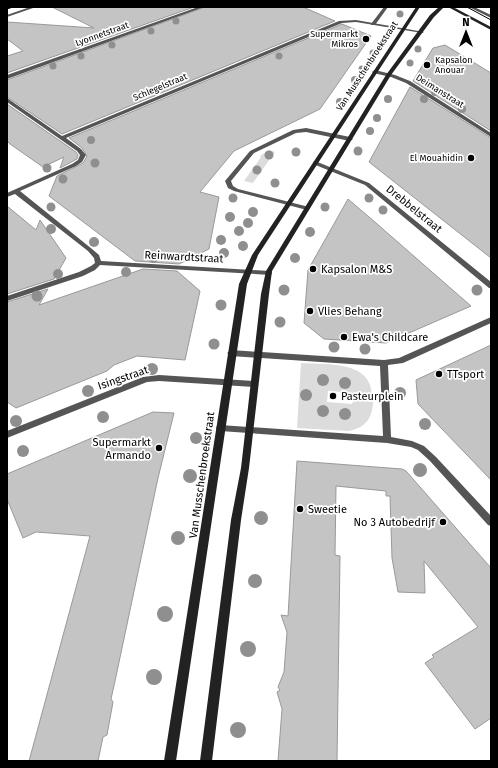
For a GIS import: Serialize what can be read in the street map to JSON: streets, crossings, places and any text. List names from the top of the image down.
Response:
{
  "streets": {
    "street": [
      "Lyonnetstraat",
      "Van Musschenbroekstraat",
      "Schlegelstraat",
      "Deimanstraat",
      "Drebbelstraat",
      "Reinwardtstraat",
      "Isingstraat"
    ]
  },
  "crossings": [
    ["Van Musschenbroekstraat", "Schlegelstraat"],
    ["Van Musschenbroekstraat", "Deimanstraat"],
    ["Van Musschenbroekstraat", "Drebbelstraat"],
    ["Van Musschenbroekstraat", "Reinwardtstraat"],
    ["Van Musschenbroekstraat", "Isingstraat"]
  ],
  "places": [
    "Supermarkt Mikros",
    "Kapsalon Anouar",
    "El Mouahidin",
    "Kapsalon M&S",
    "Vlies Behang",
    "Ewa's Childcare",
    "TTsport",
    "Pasteurplein",
    "Supermarkt Armando",
    "Sweetie",
    "No 3 Autobedrijf"
  ],
  "north": "top"
}
